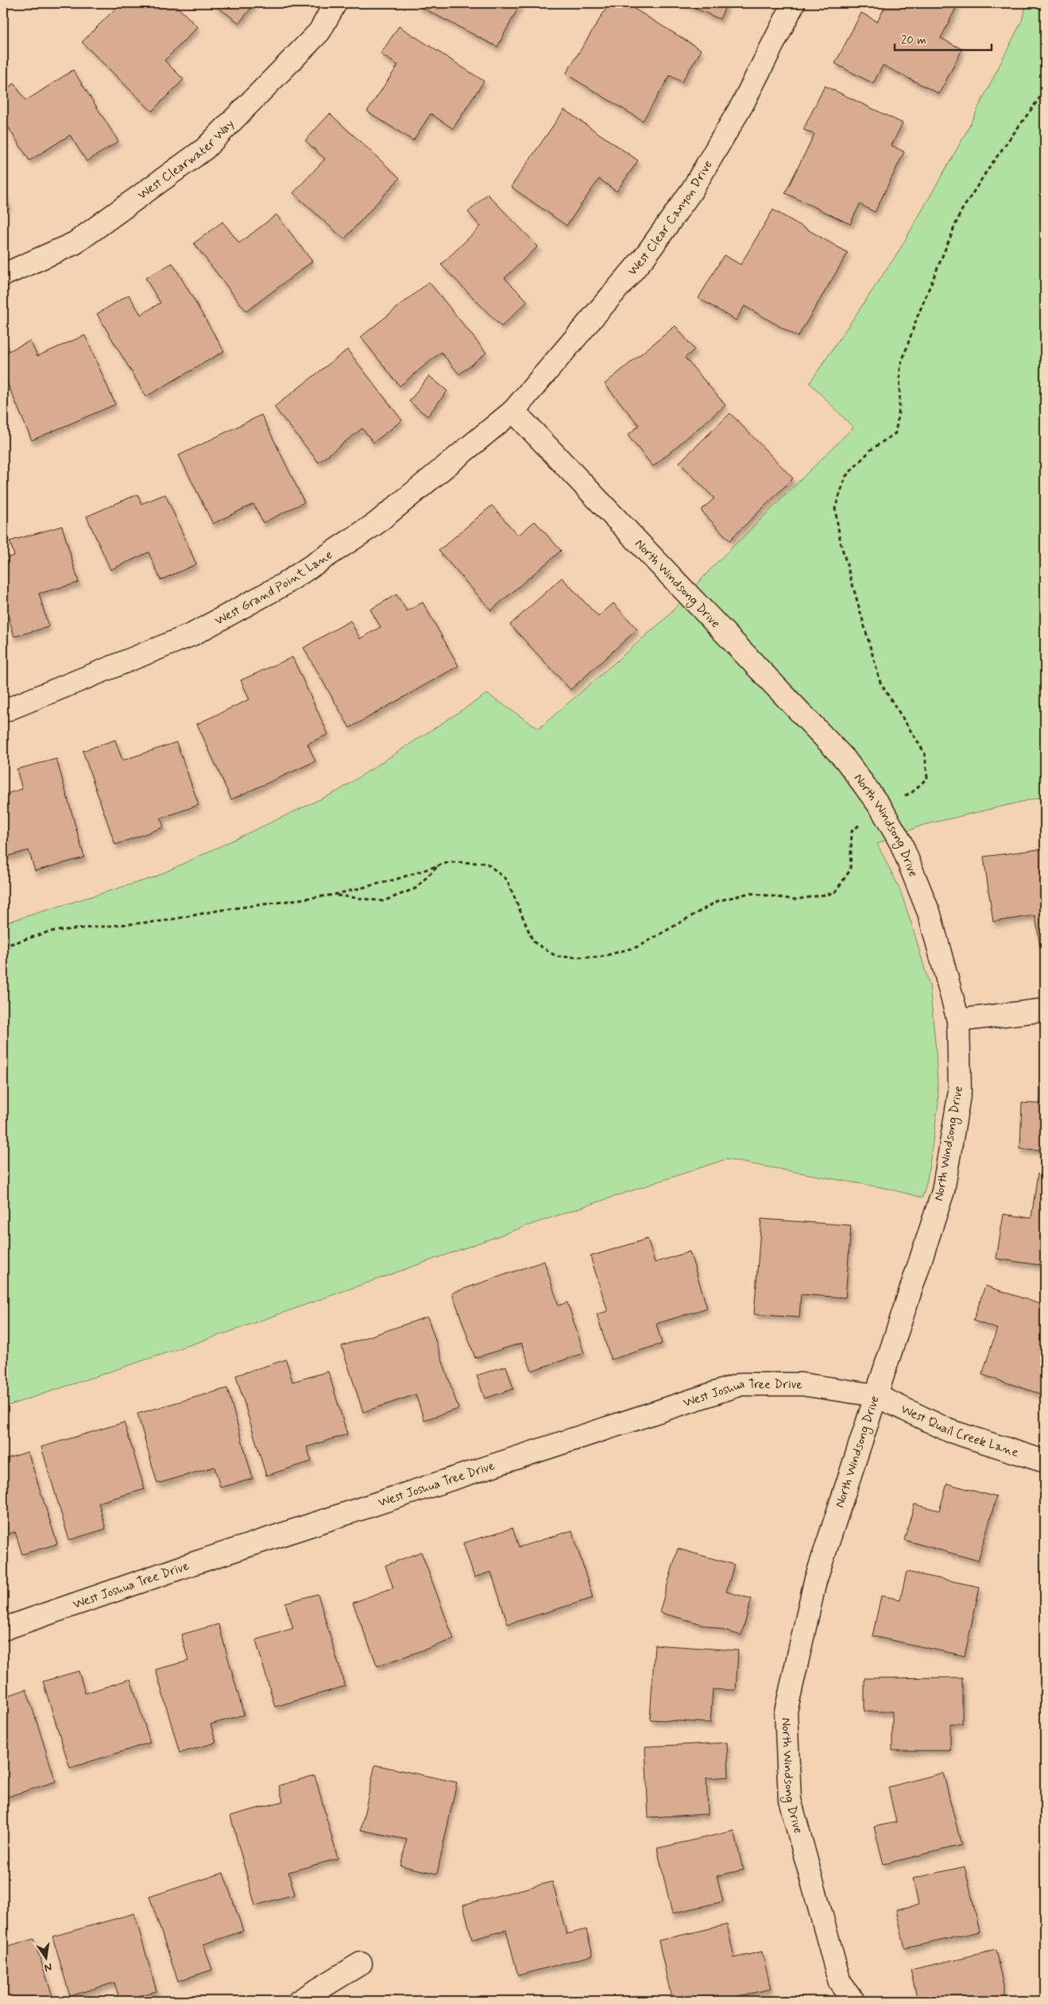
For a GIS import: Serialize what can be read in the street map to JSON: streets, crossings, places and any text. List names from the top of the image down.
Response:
{
  "streets": {
    "street": [
      "West Clearwater Way",
      "West Clear Canyon Drive",
      "North Windsong Drive",
      "West Grand Point Lane",
      "West Joshua Tree Drive",
      "West Quail Creek Lane"
    ]
  },
  "crossings": [
    ["West Clear Canyon Drive", "North Windsong Drive"],
    ["West Clear Canyon Drive", "West Grand Point Lane"],
    ["North Windsong Drive", "West Grand Point Lane"],
    ["North Windsong Drive", "West Joshua Tree Drive"],
    ["North Windsong Drive", "West Quail Creek Lane"],
    ["West Joshua Tree Drive", "West Quail Creek Lane"]
  ],
  "scale_bar": "20 m",
  "north": "bottom"
}
